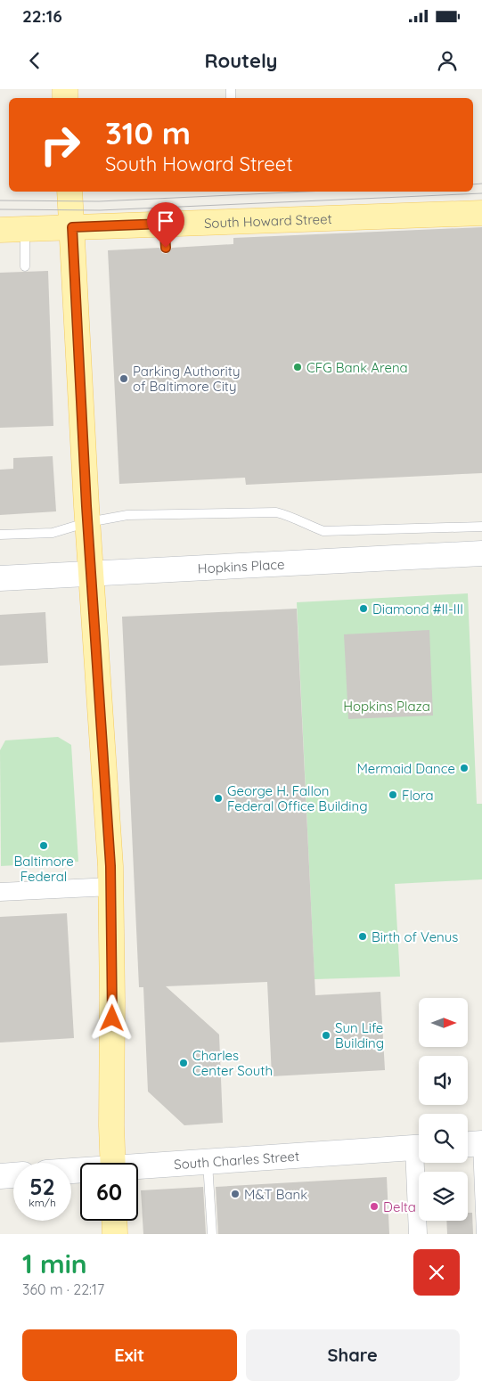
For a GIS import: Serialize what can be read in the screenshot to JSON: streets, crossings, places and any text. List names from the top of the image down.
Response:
{
  "streets": {
    "main road": ["South Howard Street", "Hopkins Place", "South Charles Street"]
  },
  "parks": ["Hopkins Plaza"],
  "places": [
    "CFG Bank Arena",
    "Parking Authority of Baltimore City",
    "Diamond #II-III",
    "Mermaid Dance",
    "Flora",
    "George H. Fallon Federal Office Building",
    "Baltimore Federal",
    "Birth of Venus",
    "Sun Life Building",
    "Charles Center South",
    "M&T Bank",
    "Delta"
  ],
  "north": "right",
  "page": {
    "status": "22:16",
    "header": "Routely",
    "turn": ["310 m", "South Howard Street"],
    "speed": "52 km/h",
    "limit": "60",
    "heading": ["1 min", "360 m · 22:17"],
    "buttons": ["Exit", "Share"]
  }
}
